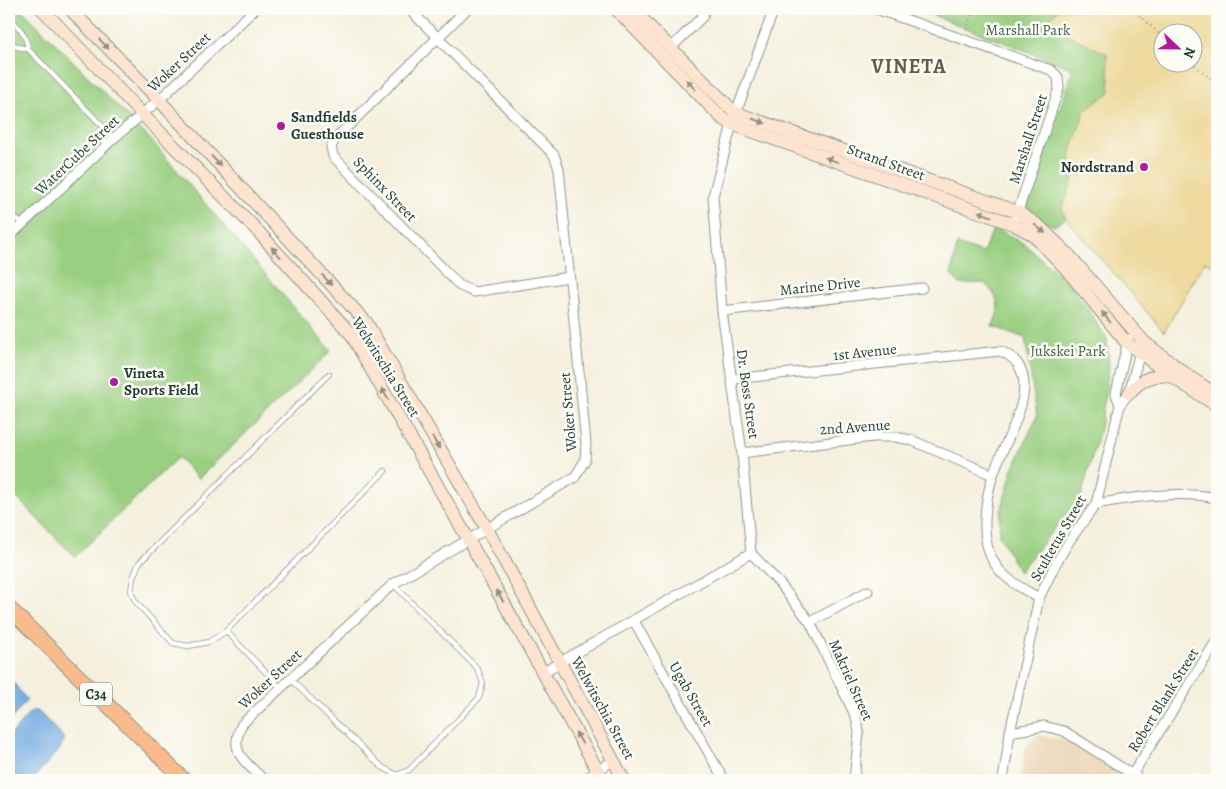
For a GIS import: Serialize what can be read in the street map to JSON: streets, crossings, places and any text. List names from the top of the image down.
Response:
{
  "streets": {
    "main road": ["C34"],
    "street": [
      "Woker Street",
      "Marshall Street",
      "WaterCube Street",
      "Strand Street",
      "Sphinx Street",
      "Marine Drive",
      "1st Avenue",
      "Welwitschia Street",
      "Dr. Boss Street",
      "2nd Avenue",
      "Scultetus Street",
      "Makriel Street",
      "Ugab Street",
      "Robert Blank Street"
    ]
  },
  "crossings": [
    ["Woker Street", "WaterCube Street"],
    ["Woker Street", "Sphinx Street"],
    ["Woker Street", "Welwitschia Street"],
    ["Marshall Street", "Strand Street"],
    ["WaterCube Street", "Welwitschia Street"],
    ["Strand Street", "Dr. Boss Street"],
    ["Strand Street", "Scultetus Street"],
    ["Marine Drive", "Dr. Boss Street"],
    ["1st Avenue", "Dr. Boss Street"],
    ["1st Avenue", "Scultetus Street"],
    ["Dr. Boss Street", "2nd Avenue"],
    ["Dr. Boss Street", "Makriel Street"],
    ["2nd Avenue", "Scultetus Street"]
  ],
  "districts": ["VINETA"],
  "parks": ["Marshall Park", "Jukskei Park"],
  "places": ["Sandfields Guesthouse", "Nordstrand", "Vineta Sports Field"],
  "north": "right"
}
